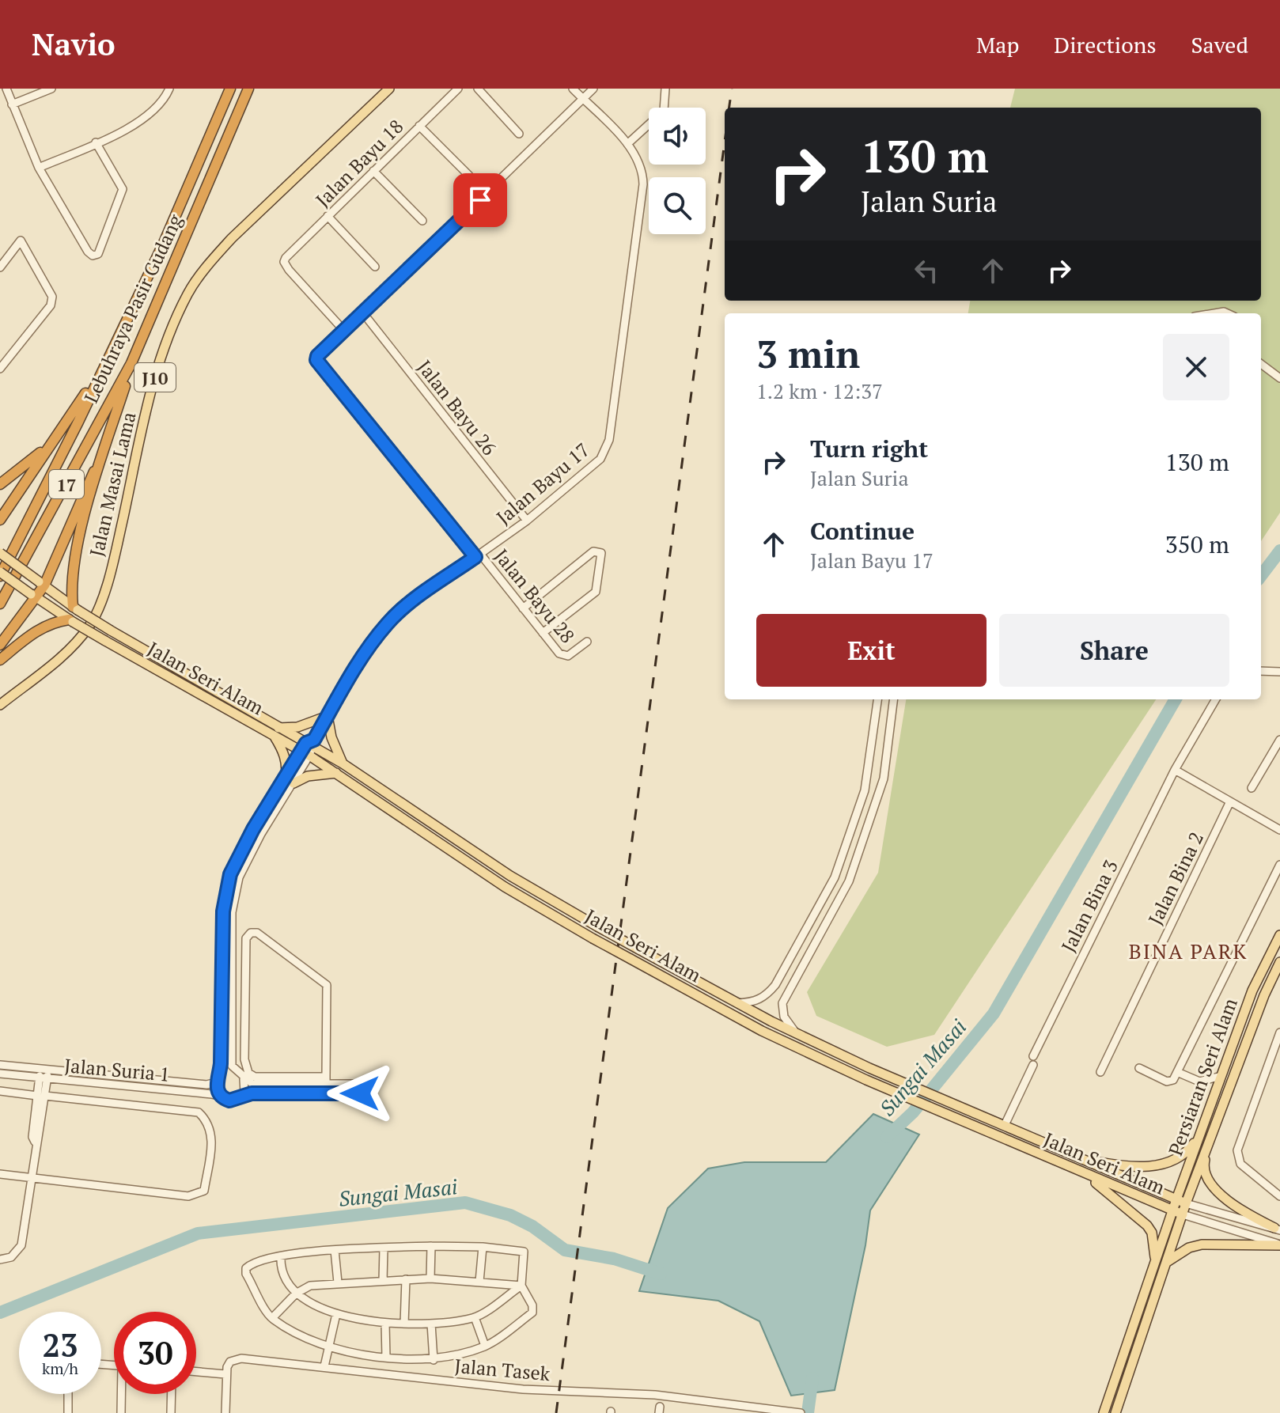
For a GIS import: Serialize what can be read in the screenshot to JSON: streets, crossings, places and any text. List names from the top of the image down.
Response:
{
  "streets": {
    "highway": ["Lebuhraya Pasir Gudang", "17"],
    "main road": [
      "J10",
      "Jalan Masai Lama",
      "Jalan Seri Alam",
      "Persiaran Seri Alam"
    ],
    "street": [
      "Jalan Bayu 18",
      "Jalan Bayu 26",
      "Jalan Bayu 17",
      "Jalan Bayu 28",
      "Jalan Bina 2",
      "Jalan Bina 3",
      "Jalan Suria 1",
      "Jalan Tasek"
    ]
  },
  "crossings": [
    ["Jalan Bayu 18", "Jalan Bayu 28"],
    ["Lebuhraya Pasir Gudang", "Jalan Seri Alam"],
    ["Jalan Bayu 26", "Jalan Bayu 17"],
    ["Jalan Bayu 17", "Jalan Bayu 28"],
    ["Jalan Bayu 17", "Jalan Seri Alam"],
    ["Jalan Seri Alam", "Jalan Bina 3"],
    ["Jalan Seri Alam", "Persiaran Seri Alam"]
  ],
  "districts": ["BINA PARK"],
  "water": ["Sungai Masai"],
  "page": {
    "header": "Navio",
    "nav": ["Map", "Directions", "Saved"],
    "turn": ["130 m", "Jalan Suria"],
    "heading": ["3 min", "1.2 km · 12:37"],
    "list": [
      {
        "name": "Turn right",
        "note": "Jalan Suria",
        "value": "130 m"
      },
      {
        "name": "Continue",
        "note": "Jalan Bayu 17",
        "value": "350 m"
      }
    ],
    "buttons": ["Exit", "Share"],
    "speed": "23 km/h",
    "limit": "30"
  }
}
